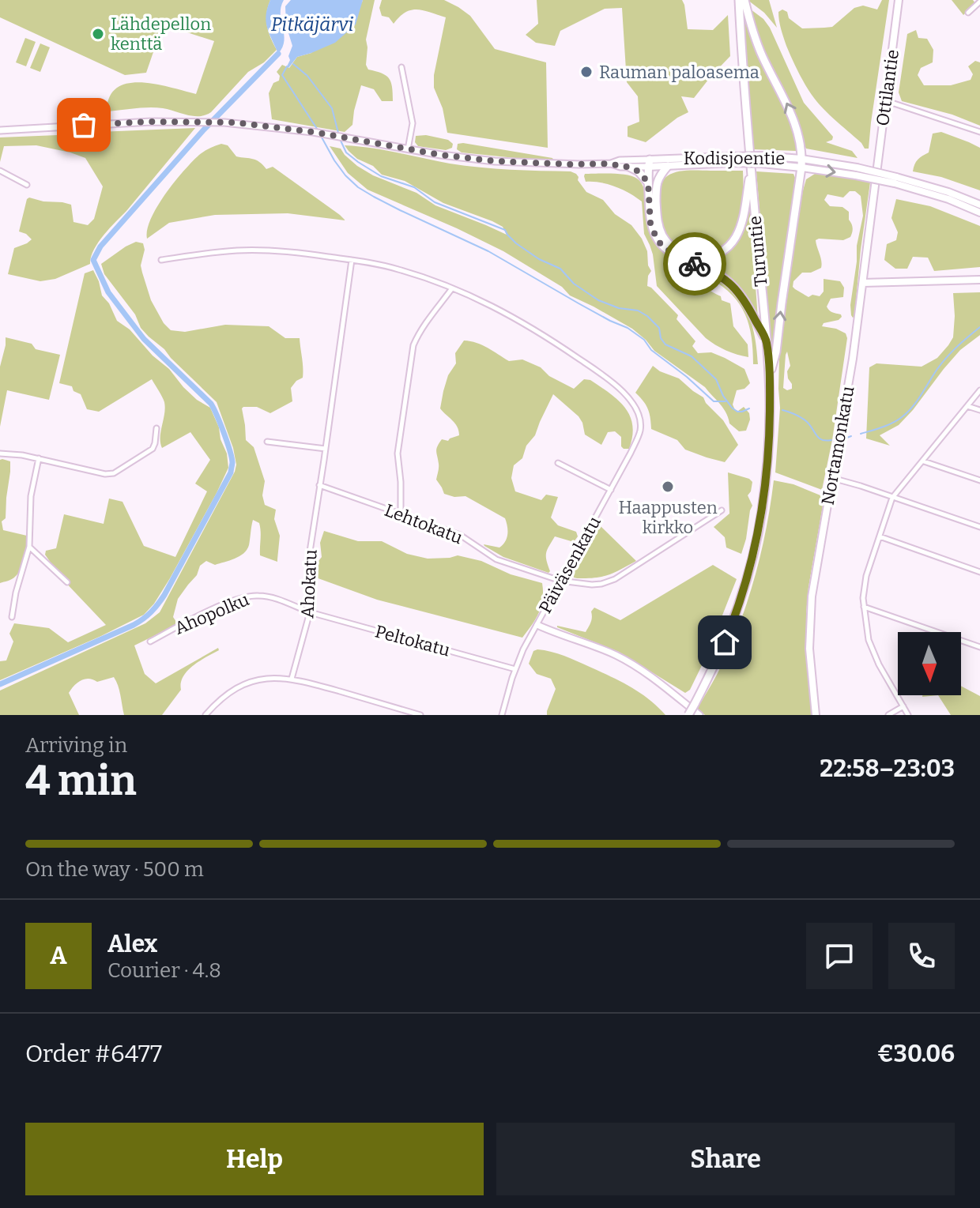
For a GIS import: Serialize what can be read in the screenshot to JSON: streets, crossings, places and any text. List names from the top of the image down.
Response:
{
  "streets": {
    "highway": ["Turuntie"],
    "main road": ["Ottilantie", "Kodisjoentie", "Nortamonkatu"],
    "street": [
      "Lehtokatu",
      "Päiväsenkatu",
      "Ahokatu",
      "Ahopolku",
      "Peltokatu"
    ]
  },
  "crossings": [
    ["Ottilantie", "Nortamonkatu"],
    ["Lehtokatu", "Päiväsenkatu"],
    ["Lehtokatu", "Ahokatu"],
    ["Päiväsenkatu", "Peltokatu"],
    ["Ahokatu", "Ahopolku"],
    ["Ahokatu", "Peltokatu"],
    ["Ahopolku", "Peltokatu"]
  ],
  "water": ["Pitkäjärvi"],
  "places": ["Lähdepellon kenttä", "Rauman paloasema", "Haappusten kirkko"],
  "north": "bottom",
  "page": {
    "heading": ["4 min", "Arriving in", "22:58–23:03"],
    "panel": [
      "Alex",
      "Courier · 4.8",
      "Order #6477",
      "€30.06"
    ],
    "bar": "On the way · 500 m",
    "round": "A",
    "buttons": ["Help", "Share"]
  }
}
